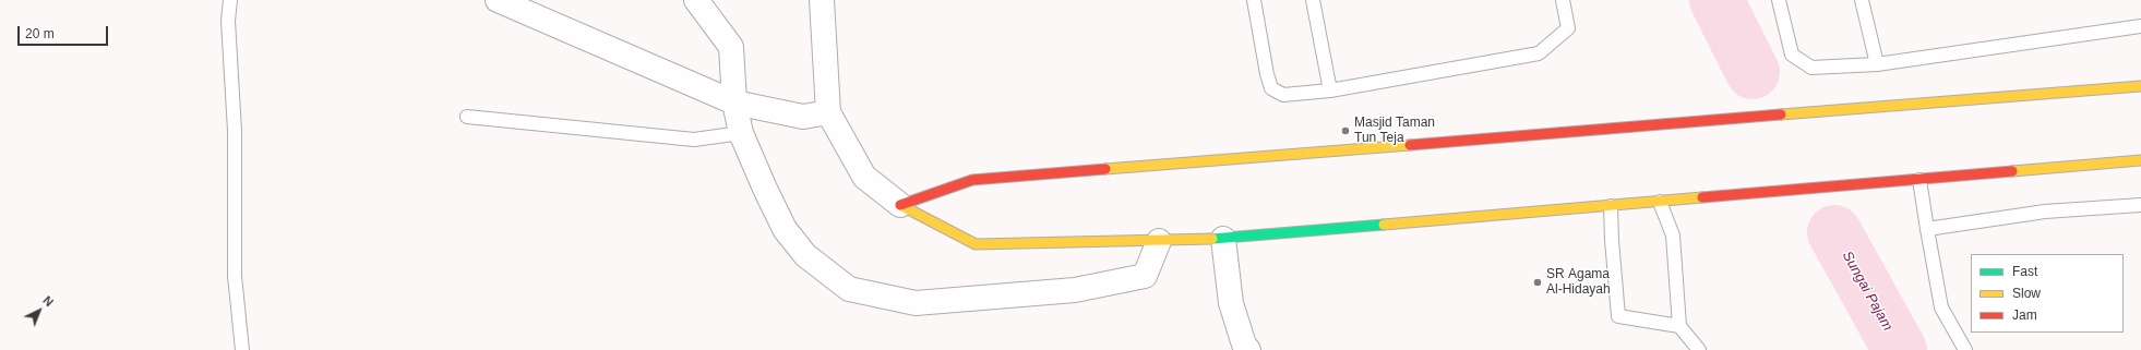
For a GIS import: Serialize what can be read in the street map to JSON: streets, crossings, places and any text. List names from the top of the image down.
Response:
{
  "water": ["Sungai Pajam"],
  "places": ["Masjid Taman Tun Teja", "SR Agama Al-Hidayah"],
  "legend": ["Fast", "Slow", "Jam"],
  "scale_bar": "20 m",
  "north": "top right"
}
